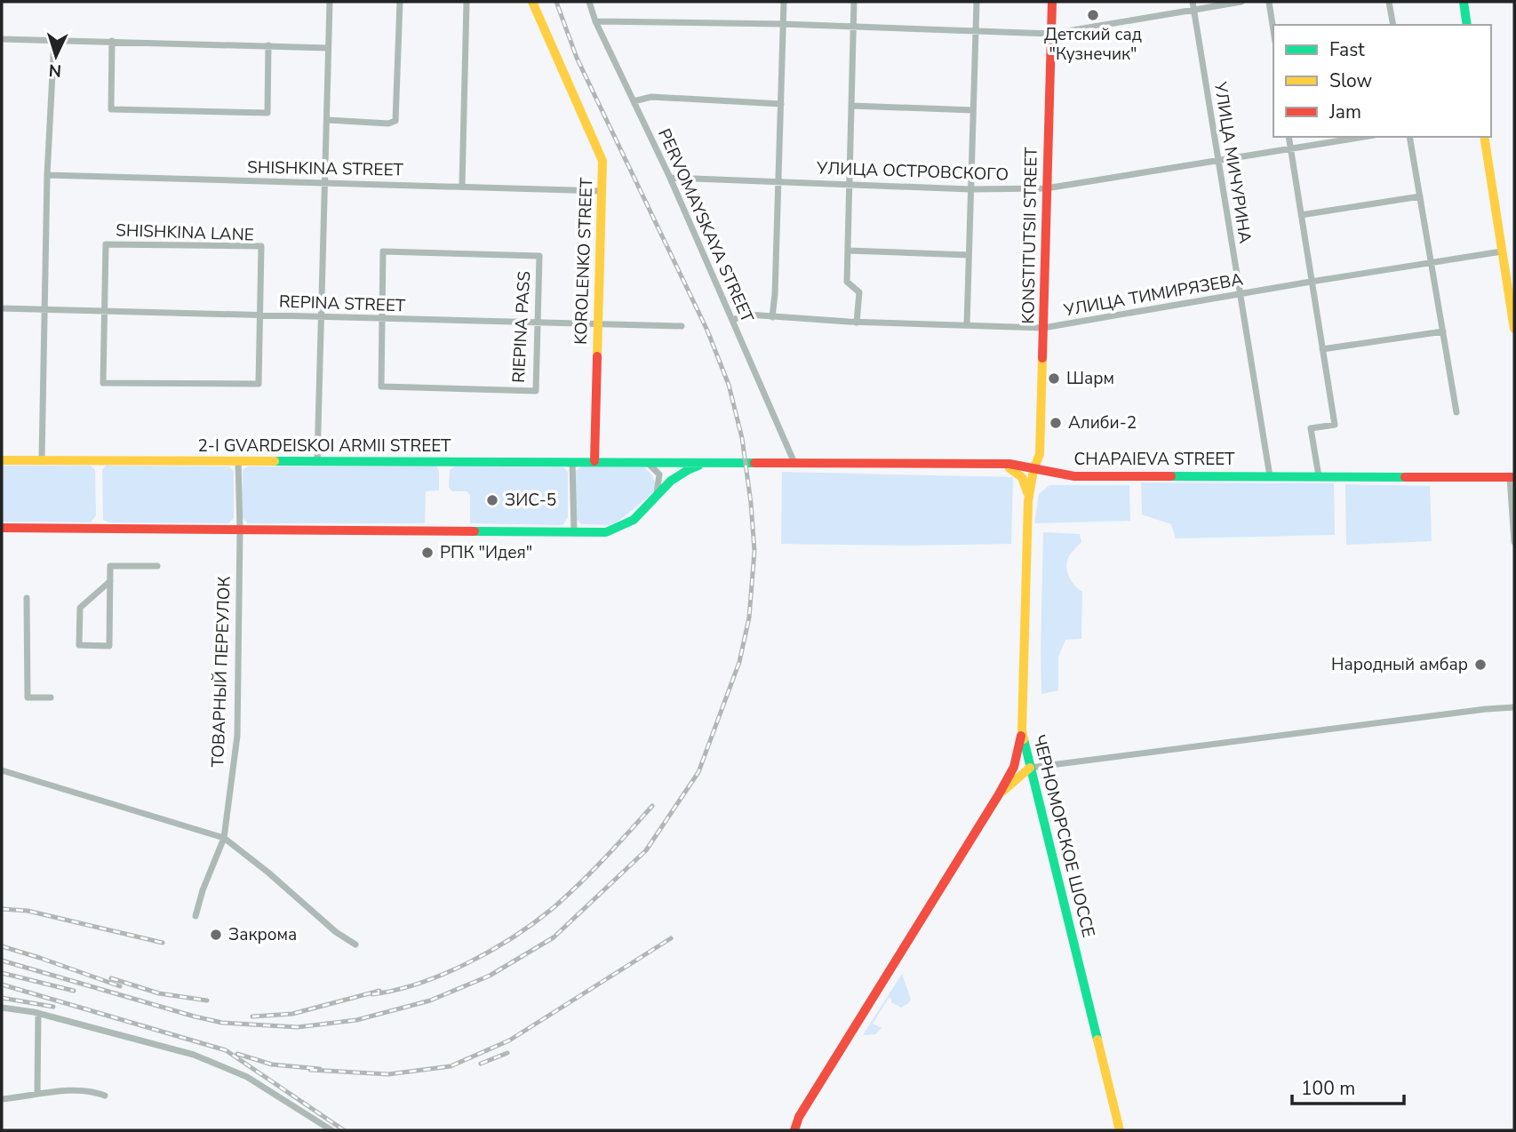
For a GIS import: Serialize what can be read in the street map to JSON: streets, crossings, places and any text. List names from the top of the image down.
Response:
{
  "streets": {
    "main road": [
      "KONSTITUTSII STREET",
      "KOROLENKO STREET",
      "2-I GVARDEISKOI ARMII STREET",
      "CHAPAIEVA STREET",
      "ЧЕРНОМОРСКОЕ ШОССЕ"
    ],
    "street": [
      "УЛИЦА МИЧУРИНА",
      "SHISHKINA STREET",
      "УЛИЦА ОСТРОВСКОГО",
      "PERVOMAYSKAYA STREET",
      "SHISHKINA LANE",
      "УЛИЦА ТИМИРЯЗЕВА",
      "REPINA STREET",
      "RIEPINA PASS",
      "ТОВАРНЫЙ ПЕРЕУЛОК"
    ]
  },
  "crossings": [
    ["УЛИЦА МИЧУРИНА", "УЛИЦА ОСТРОВСКОГО"],
    ["УЛИЦА МИЧУРИНА", "УЛИЦА ТИМИРЯЗЕВА"],
    ["УЛИЦА МИЧУРИНА", "CHAPAIEVA STREET"],
    ["SHISHKINA STREET", "KOROLENKO STREET"],
    ["УЛИЦА ОСТРОВСКОГО", "PERVOMAYSKAYA STREET"],
    ["УЛИЦА ОСТРОВСКОГО", "KONSTITUTSII STREET"],
    ["PERVOMAYSKAYA STREET", "УЛИЦА ТИМИРЯЗЕВА"],
    ["PERVOMAYSKAYA STREET", "CHAPAIEVA STREET"],
    ["SHISHKINA LANE", "REPINA STREET"],
    ["KONSTITUTSII STREET", "УЛИЦА ТИМИРЯЗЕВА"],
    ["KONSTITUTSII STREET", "CHAPAIEVA STREET"],
    ["KONSTITUTSII STREET", "ЧЕРНОМОРСКОЕ ШОССЕ"],
    ["KOROLENKO STREET", "REPINA STREET"],
    ["KOROLENKO STREET", "2-I GVARDEISKOI ARMII STREET"],
    ["REPINA STREET", "RIEPINA PASS"],
    ["2-I GVARDEISKOI ARMII STREET", "CHAPAIEVA STREET"],
    ["2-I GVARDEISKOI ARMII STREET", "ТОВАРНЫЙ ПЕРЕУЛОК"],
    ["CHAPAIEVA STREET", "ЧЕРНОМОРСКОЕ ШОССЕ"]
  ],
  "places": [
    "Детский сад \"Кузнечик\"",
    "Шарм",
    "Алиби-2",
    "ЗИС-5",
    "РПК \"Идея\"",
    "Народный амбар",
    "Закрома"
  ],
  "legend": ["Fast", "Slow", "Jam"],
  "scale_bar": "100 m",
  "north": "bottom"
}
